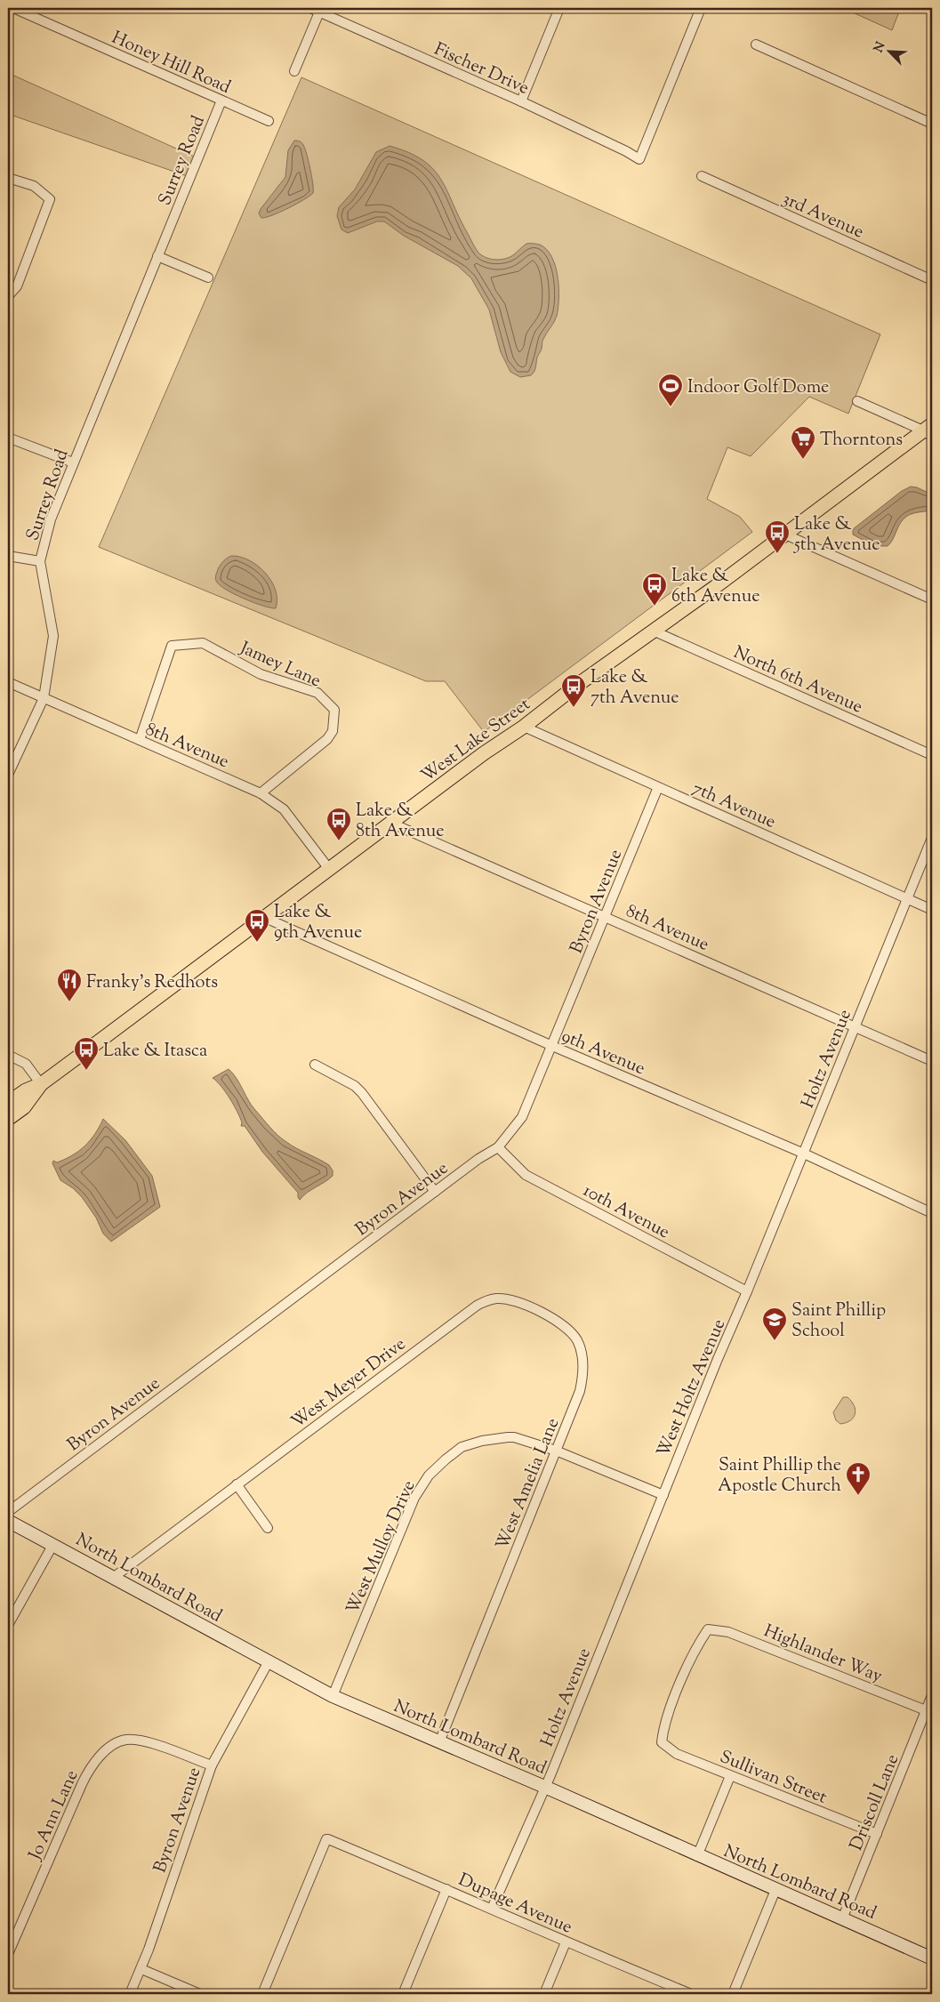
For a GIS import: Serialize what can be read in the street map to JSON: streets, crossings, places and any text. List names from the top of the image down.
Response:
{
  "streets": {
    "main road": ["West Lake Street"],
    "street": [
      "Honey Hill Road",
      "Fischer Drive",
      "Surrey Road",
      "3rd Avenue",
      "Jamey Lane",
      "North 6th Avenue",
      "8th Avenue",
      "7th Avenue",
      "Byron Avenue",
      "9th Avenue",
      "Holtz Avenue",
      "10th Avenue",
      "West Meyer Drive",
      "West Holtz Avenue",
      "West Amelia Lane",
      "West Mulloy Drive",
      "North Lombard Road",
      "Highlander Way",
      "Sullivan Street",
      "Driscoll Lane",
      "Jo Ann Lane",
      "Dupage Avenue"
    ]
  },
  "crossings": [
    ["Honey Hill Road", "Surrey Road"],
    ["Surrey Road", "8th Avenue"],
    ["Jamey Lane", "8th Avenue"],
    ["North 6th Avenue", "West Lake Street"],
    ["West Lake Street", "8th Avenue"],
    ["West Lake Street", "7th Avenue"],
    ["West Lake Street", "9th Avenue"],
    ["8th Avenue", "Byron Avenue"],
    ["8th Avenue", "Holtz Avenue"],
    ["7th Avenue", "Byron Avenue"],
    ["7th Avenue", "Holtz Avenue"],
    ["Byron Avenue", "9th Avenue"],
    ["Byron Avenue", "10th Avenue"],
    ["Byron Avenue", "North Lombard Road"],
    ["Byron Avenue", "Jo Ann Lane"],
    ["9th Avenue", "Holtz Avenue"],
    ["Holtz Avenue", "10th Avenue"],
    ["Holtz Avenue", "West Holtz Avenue"],
    ["Holtz Avenue", "West Mulloy Drive"],
    ["Holtz Avenue", "North Lombard Road"],
    ["Holtz Avenue", "Dupage Avenue"],
    ["10th Avenue", "West Holtz Avenue"],
    ["West Meyer Drive", "West Amelia Lane"],
    ["West Meyer Drive", "North Lombard Road"],
    ["West Holtz Avenue", "West Mulloy Drive"],
    ["West Amelia Lane", "West Mulloy Drive"],
    ["West Amelia Lane", "North Lombard Road"],
    ["West Mulloy Drive", "North Lombard Road"],
    ["North Lombard Road", "Driscoll Lane"],
    ["Highlander Way", "Sullivan Street"],
    ["Highlander Way", "Driscoll Lane"],
    ["Sullivan Street", "Driscoll Lane"]
  ],
  "places": {
    "sports": ["Indoor Golf Dome"],
    "supermarket": ["Thorntons"],
    "bus stop": [
      "Lake & 5th Avenue",
      "Lake & 6th Avenue",
      "Lake & 7th Avenue",
      "Lake & 8th Avenue",
      "Lake & 9th Avenue",
      "Lake & Itasca"
    ],
    "restaurant": ["Franky's Redhots"],
    "school or university": ["Saint Phillip School"],
    "church": ["Saint Phillip the Apostle Church"]
  },
  "north": "top left"
}
